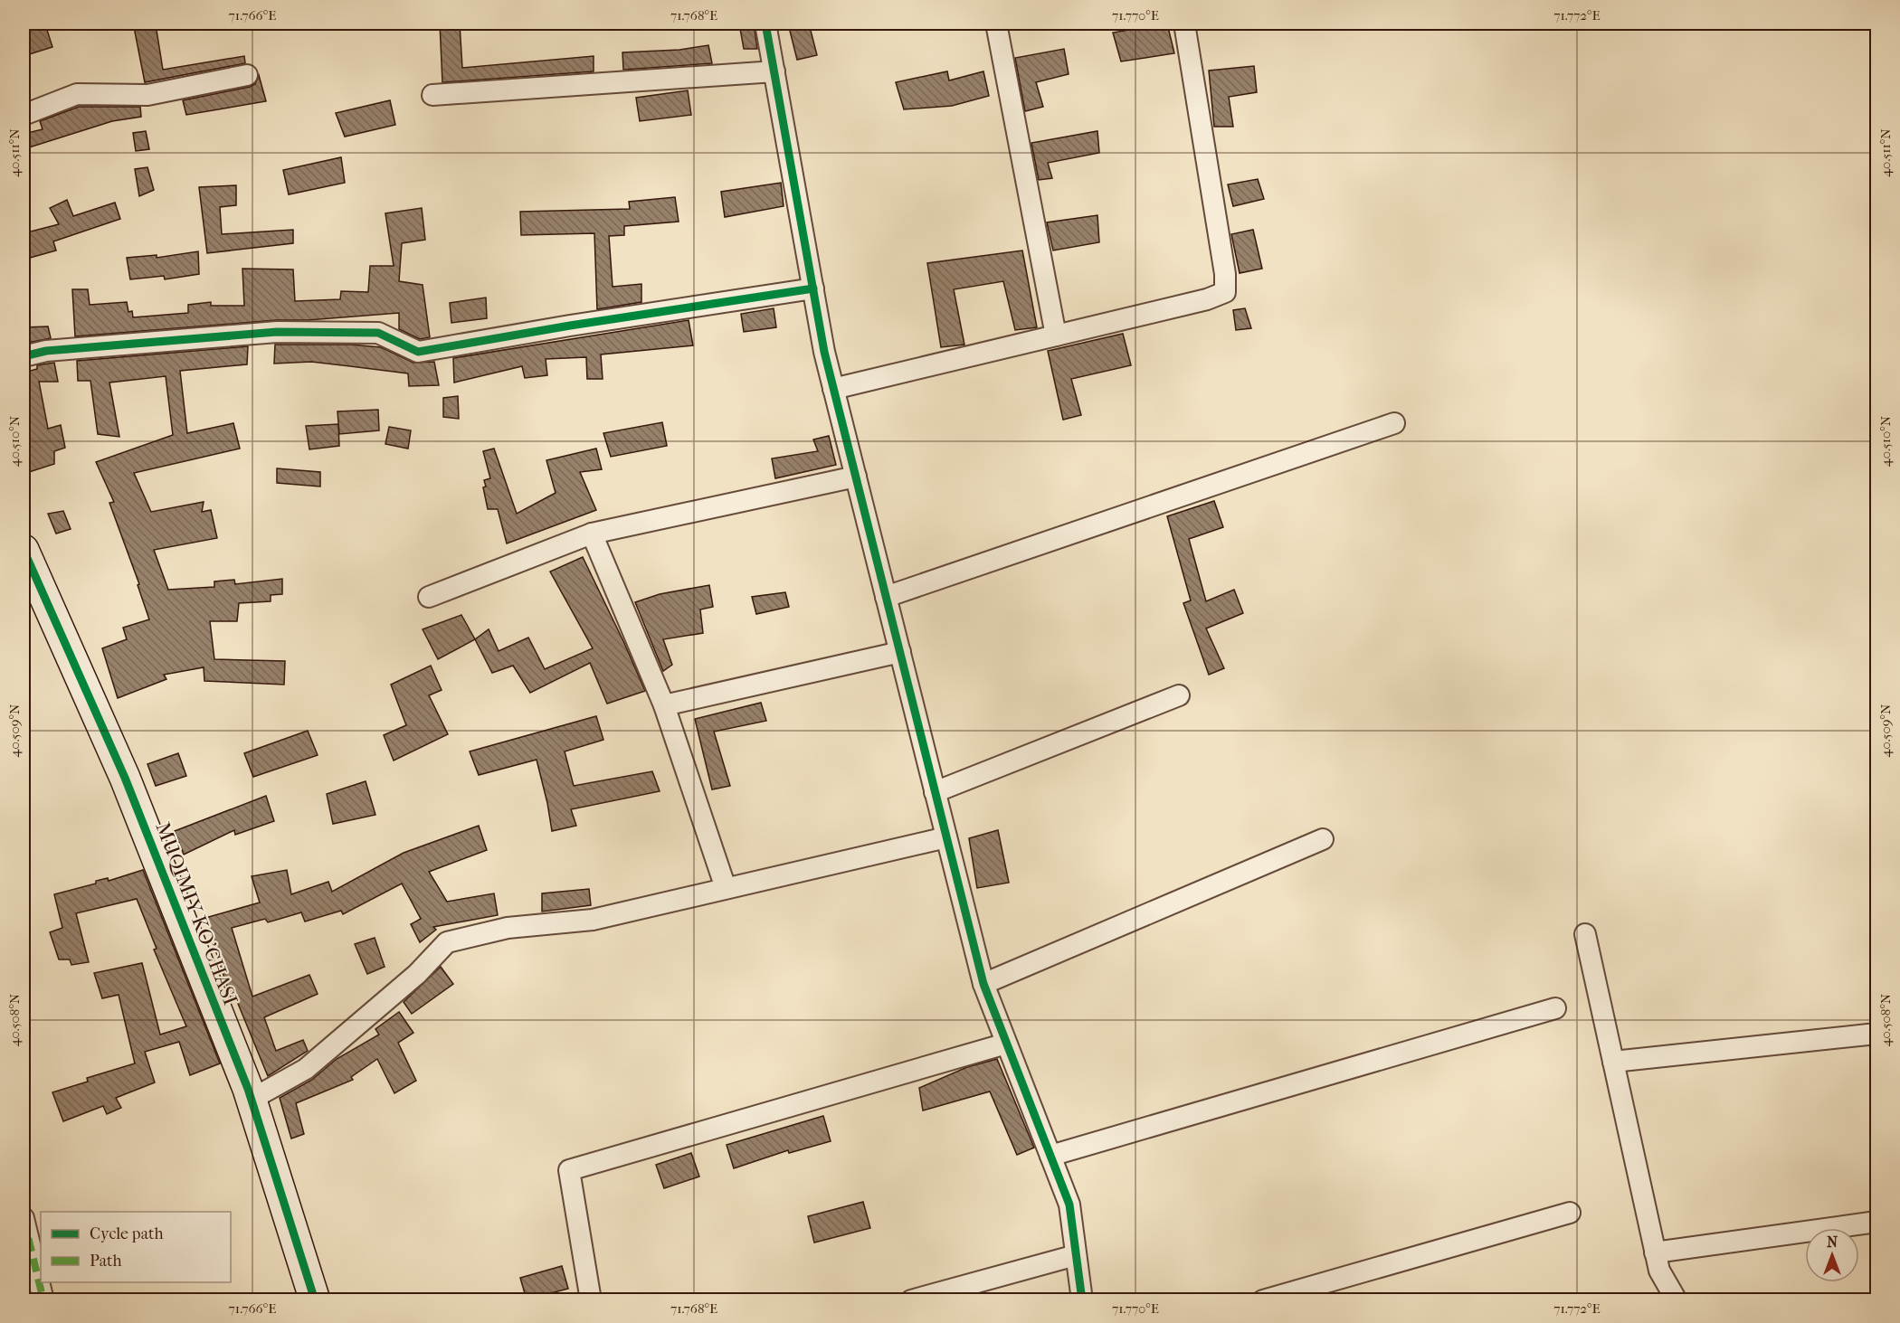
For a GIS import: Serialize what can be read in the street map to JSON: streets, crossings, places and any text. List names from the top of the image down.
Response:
{
  "streets": {
    "street": ["MUQIMIY KO'CHASI"]
  },
  "legend": ["Cycle path", "Path"],
  "north": "top",
  "coordinates": [
    "71.766°E",
    "71.768°E",
    "71.770°E",
    "71.772°E",
    "40.511°N",
    "40.510°N",
    "40.509°N",
    "40.508°N"
  ]
}
